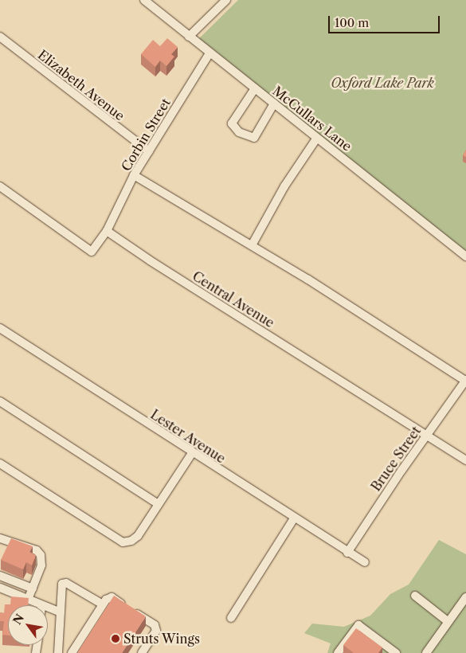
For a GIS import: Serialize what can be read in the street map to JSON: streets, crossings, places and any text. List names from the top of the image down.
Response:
{
  "streets": {
    "street": [
      "Elizabeth Avenue",
      "McCullars Lane",
      "Corbin Street",
      "Central Avenue",
      "Lester Avenue",
      "Bruce Street"
    ]
  },
  "crossings": [
    ["Elizabeth Avenue", "Corbin Street"],
    ["McCullars Lane", "Corbin Street"],
    ["Corbin Street", "Central Avenue"],
    ["Central Avenue", "Bruce Street"],
    ["Lester Avenue", "Bruce Street"]
  ],
  "parks": ["Oxford Lake Park"],
  "places": ["Struts Wings"],
  "scale_bar": "100 m",
  "north": "top left"
}
